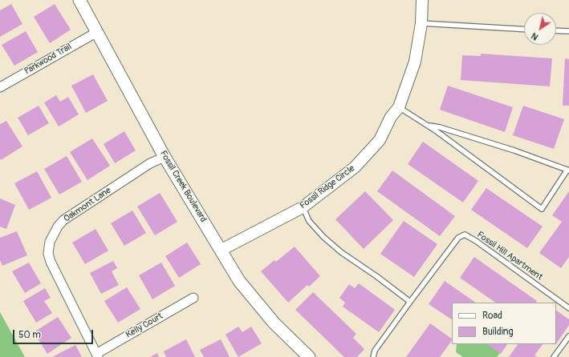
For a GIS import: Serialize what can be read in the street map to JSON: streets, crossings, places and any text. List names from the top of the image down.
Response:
{
  "streets": {
    "main road": ["Fossil Creek Boulevard"],
    "street": [
      "Parkwood Trail",
      "Fossil Ridge Circle",
      "Oakmont Lane",
      "Kelly Court"
    ],
    "lane": ["Fossil Hill Apartment"]
  },
  "crossings": [
    ["Parkwood Trail", "Fossil Creek Boulevard"],
    ["Fossil Creek Boulevard", "Fossil Ridge Circle"],
    ["Fossil Creek Boulevard", "Oakmont Lane"],
    ["Oakmont Lane", "Kelly Court"]
  ],
  "legend": ["Road", "Building"],
  "scale_bar": "50 m",
  "north": "bottom left"
}
